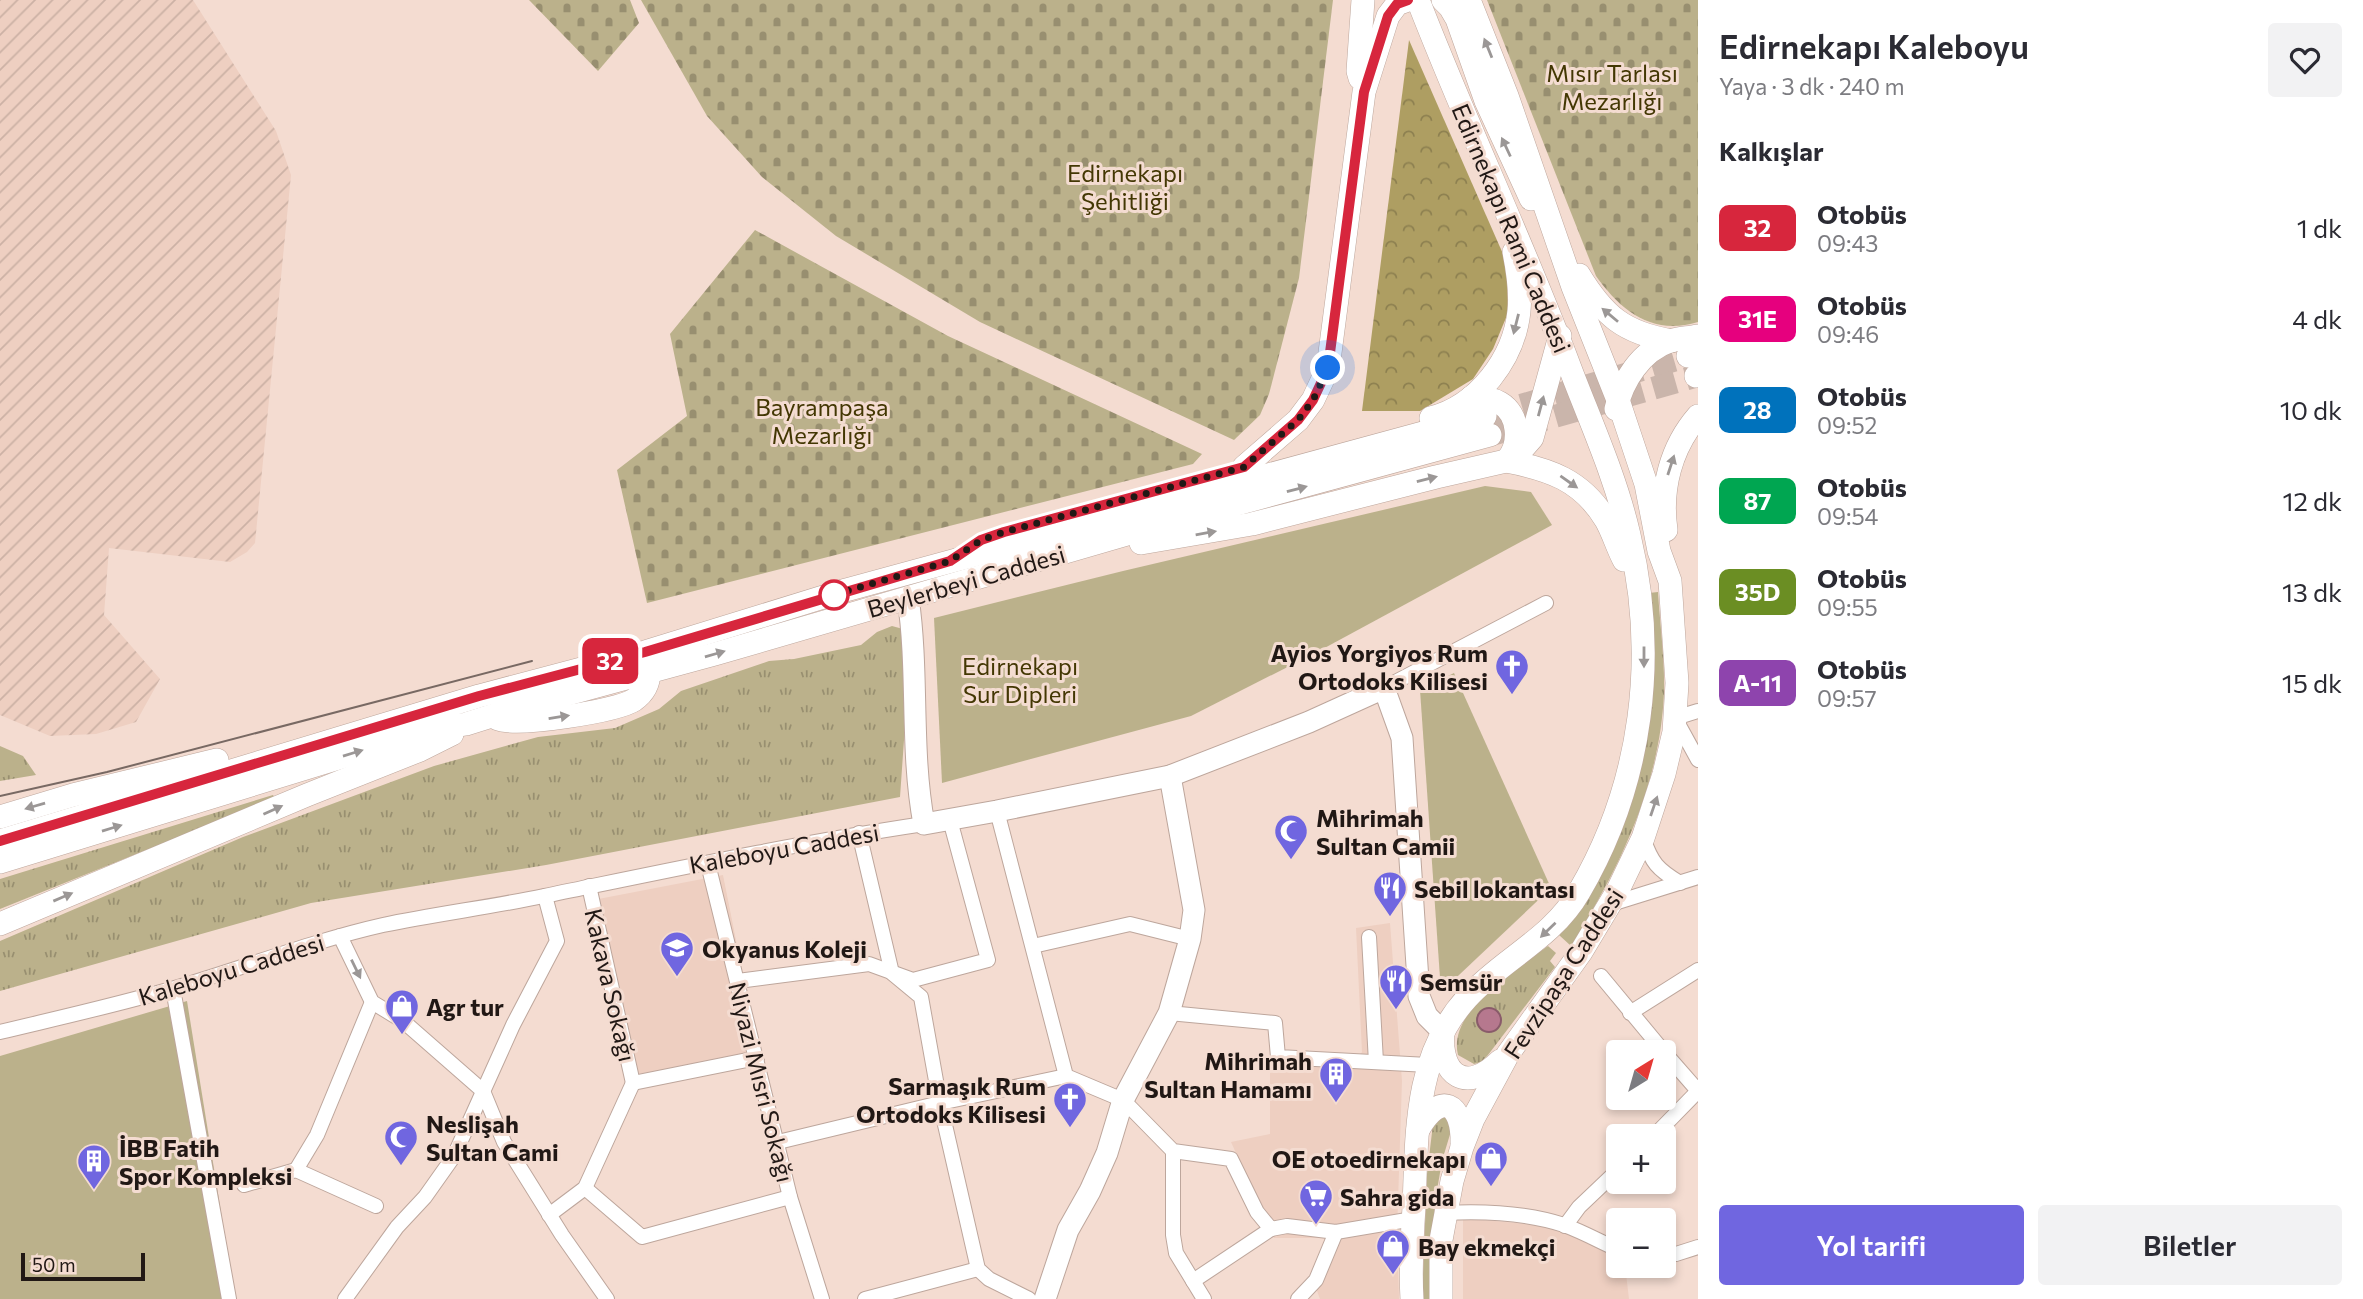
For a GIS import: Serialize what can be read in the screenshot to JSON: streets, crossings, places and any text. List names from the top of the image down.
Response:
{
  "streets": {
    "main road": ["Edirnekapı Rami Caddesi", "Beylerbeyi Caddesi", "Fevzipaşa Caddesi"],
    "street": ["Kaleboyu Caddesi", "Kakava Sokağı", "Niyazi Mısri Sokağı"]
  },
  "crossings": [
    ["Edirnekapı Rami Caddesi", "Fevzipaşa Caddesi"],
    ["Kaleboyu Caddesi", "Kakava Sokağı"],
    ["Kaleboyu Caddesi", "Niyazi Mısri Sokağı"]
  ],
  "parks": [
    "Mısır Tarlası Mezarlığı",
    "Edirnekapı Şehitliği",
    "Bayrampaşa Mezarlığı",
    "Edirnekapı Sur Dipleri"
  ],
  "places": {
    "church": ["Ayios Yorgiyos Rum Ortodoks Kilisesi", "Sarmaşık Rum Ortodoks Kilisesi"],
    "mosque": ["Mihrimah Sultan Camii", "Neslişah Sultan Cami"],
    "restaurant": ["Sebil lokantası", "Semsür"],
    "school or university": ["Okyanus Koleji"],
    "shop": ["Agr tur", "OE otoedirnekapı", "Bay ekmekçi"],
    "building": ["Mihrimah Sultan Hamamı", "İBB Fatih Spor Kompleksi"],
    "supermarket": ["Sahra gida"]
  },
  "lines": ["bus line 32"],
  "scale_bar": "50 m",
  "north": "top right",
  "page": {
    "on_map": "32",
    "heading": [
      ["Edirnekapı Kaleboyu", "Yaya · 3 dk · 240 m"],
      "Kalkışlar"
    ],
    "list": [
      {
        "mark": "32",
        "name": "Otobüs",
        "note": "09:43",
        "value": "1 dk"
      },
      {
        "mark": "31E",
        "name": "Otobüs",
        "note": "09:46",
        "value": "4 dk"
      },
      {
        "mark": "28",
        "name": "Otobüs",
        "note": "09:52",
        "value": "10 dk"
      },
      {
        "mark": "87",
        "name": "Otobüs",
        "note": "09:54",
        "value": "12 dk"
      },
      {
        "mark": "35D",
        "name": "Otobüs",
        "note": "09:55",
        "value": "13 dk"
      },
      {
        "mark": "A-11",
        "name": "Otobüs",
        "note": "09:57",
        "value": "15 dk"
      }
    ],
    "map_buttons": ["+", "−"],
    "buttons": ["Yol tarifi", "Biletler"],
    "scale": "50 m"
  }
}
